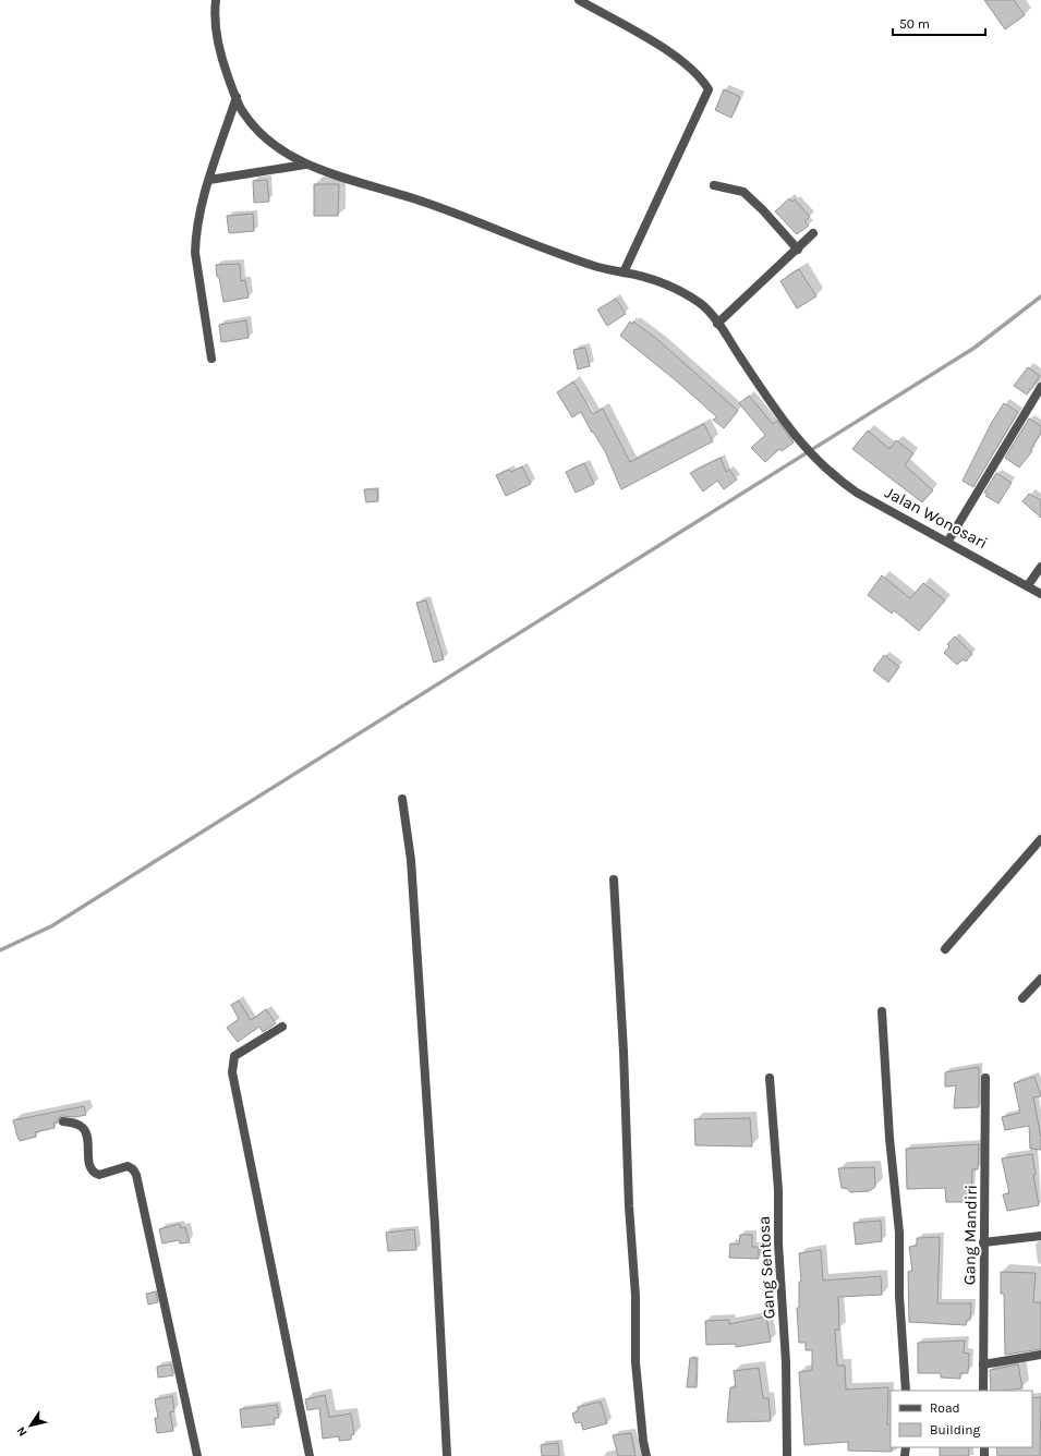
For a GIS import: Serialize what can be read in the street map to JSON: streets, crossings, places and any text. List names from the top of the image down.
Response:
{
  "streets": {
    "street": ["Jalan Wonosari", "Gang Mandiri", "Gang Sentosa"]
  },
  "legend": ["Road", "Building"],
  "scale_bar": "50 m",
  "north": "bottom left"
}
